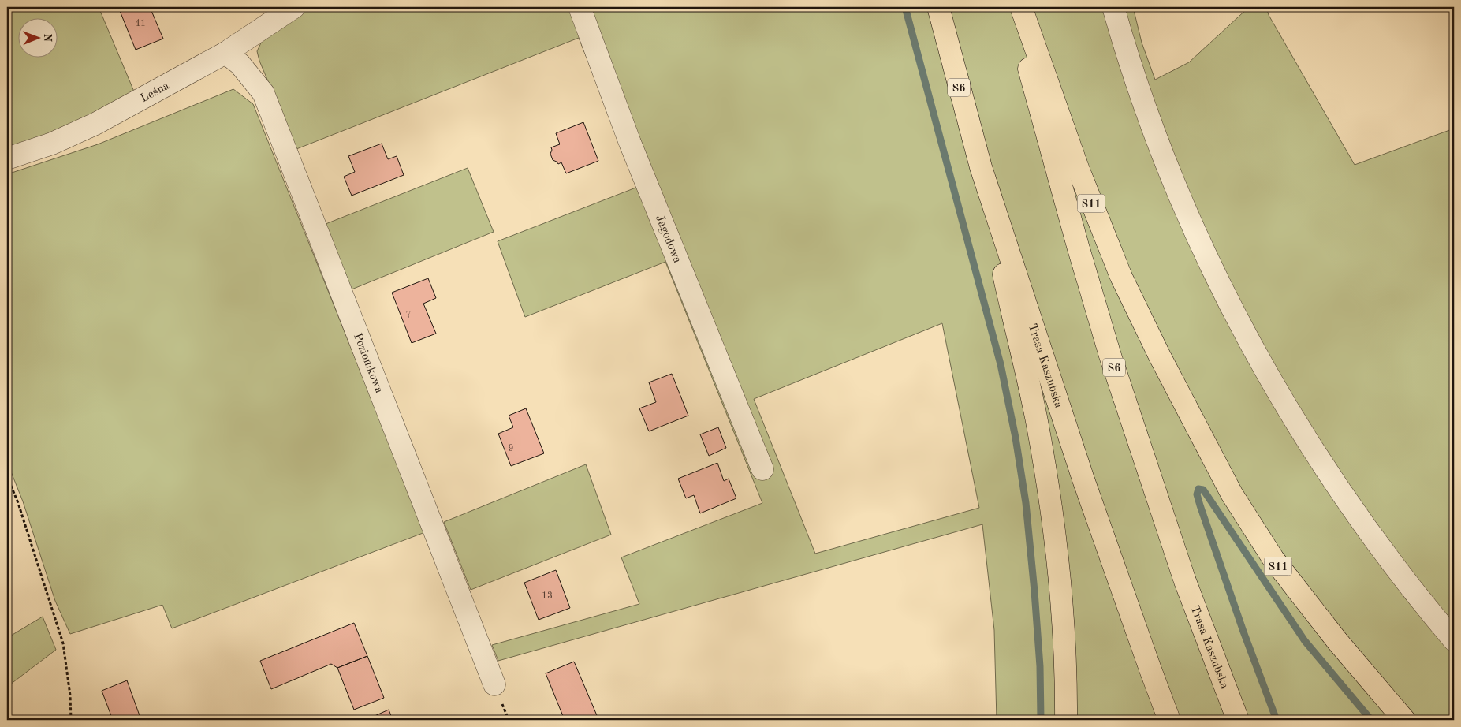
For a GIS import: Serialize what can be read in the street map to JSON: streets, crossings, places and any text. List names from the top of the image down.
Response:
{
  "streets": {
    "highway": ["S6", "S11", "Trasa Kaszubska"],
    "street": ["Leśna", "Jagodowa", "Poziomkowa"]
  },
  "crossings": [
    ["Leśna", "Poziomkowa"]
  ],
  "house_numbers": [
    "41",
    "7",
    "9",
    "13"
  ],
  "north": "right"
}
